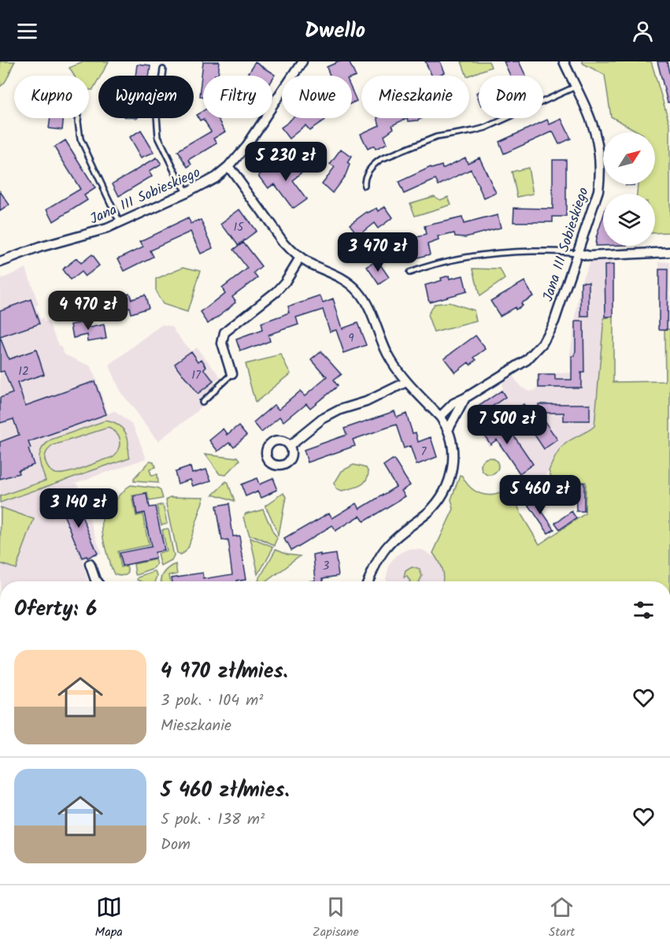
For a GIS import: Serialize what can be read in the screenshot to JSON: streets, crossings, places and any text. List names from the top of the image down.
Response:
{
  "streets": {
    "street": ["Jana III Sobieskiego"]
  },
  "house_numbers": [
    "15",
    "9",
    "12",
    "17",
    "7",
    "3"
  ],
  "north": "top right",
  "page": {
    "header": "Dwello",
    "chip": [
      "Kupno",
      "Wynajem",
      "Filtry",
      "Nowe",
      "Mieszkanie",
      "Dom"
    ],
    "price": [
      "5 230 zł",
      "3 470 zł",
      "4 970 zł",
      "7 500 zł",
      "5 460 zł",
      "3 140 zł"
    ],
    "heading": "Oferty: 6",
    "list": [
      {
        "name": "4 970 zł/mies.",
        "note": "3 pok. · 104 m² · Mieszkanie"
      },
      {
        "name": "5 460 zł/mies.",
        "note": "5 pok. · 138 m² · Dom"
      }
    ],
    "tabs": ["Mapa", "Zapisane", "Start"]
  }
}
